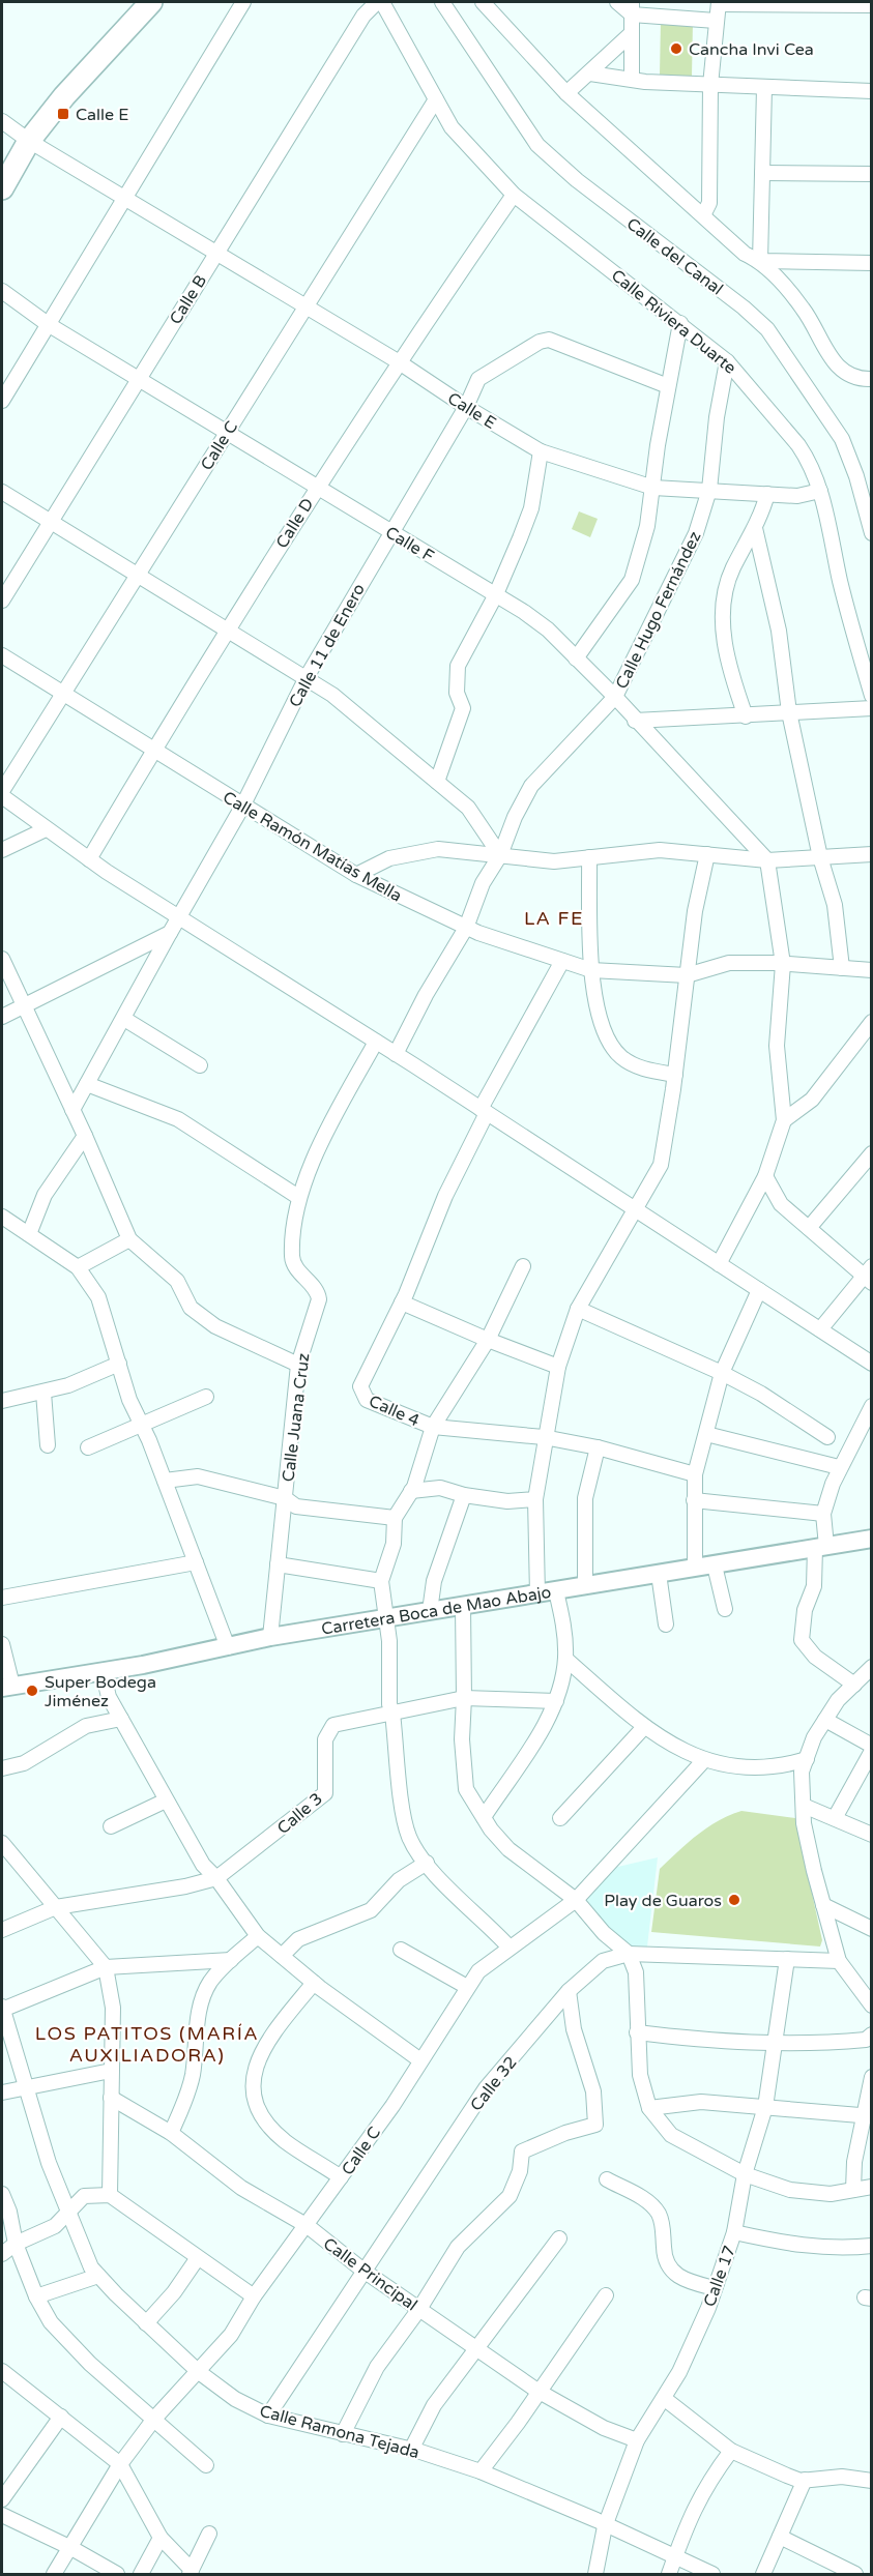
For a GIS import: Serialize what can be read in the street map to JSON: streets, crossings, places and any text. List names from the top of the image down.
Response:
{
  "streets": {
    "street": [
      "Calle del Canal",
      "Calle B",
      "Calle Riviera Duarte",
      "Calle E",
      "Calle C",
      "Calle D",
      "Calle F",
      "Calle Hugo Fernández",
      "Calle 11 de Enero",
      "Calle Ramón Matías Mella",
      "Calle 4",
      "Calle Juana Cruz",
      "Carretera Boca de Mao Abajo",
      "Calle 3",
      "Calle 32",
      "Calle Principal",
      "Calle 17",
      "Calle Ramona Tejada"
    ]
  },
  "crossings": [
    ["Calle B", "Calle E"],
    ["Calle B", "Calle F"],
    ["Calle Riviera Duarte", "Calle E"],
    ["Calle Riviera Duarte", "Calle C"],
    ["Calle Riviera Duarte", "Calle D"],
    ["Calle Riviera Duarte", "Calle Hugo Fernández"],
    ["Calle E", "Calle C"],
    ["Calle E", "Calle D"],
    ["Calle E", "Calle Hugo Fernández"],
    ["Calle E", "Calle 11 de Enero"],
    ["Calle C", "Calle F"],
    ["Calle C", "Calle Ramón Matías Mella"],
    ["Calle C", "Calle Principal"],
    ["Calle C", "Calle Ramona Tejada"],
    ["Calle D", "Calle F"],
    ["Calle D", "Calle Ramón Matías Mella"],
    ["Calle F", "Calle Hugo Fernández"],
    ["Calle F", "Calle 11 de Enero"],
    ["Calle Hugo Fernández", "Calle Ramón Matías Mella"],
    ["Calle 11 de Enero", "Calle Ramón Matías Mella"],
    ["Calle Ramón Matías Mella", "Calle 4"],
    ["Calle Juana Cruz", "Carretera Boca de Mao Abajo"],
    ["Calle 32", "Calle Principal"],
    ["Calle 32", "Calle 17"],
    ["Calle 32", "Calle Ramona Tejada"],
    ["Calle Principal", "Calle 17"],
    ["Calle 17", "Calle Ramona Tejada"]
  ],
  "districts": ["LA FE", "LOS PATITOS (MARÍA AUXILIADORA)"],
  "places": {
    "other": ["Cancha Invi Cea", "Super Bodega Jiménez", "Play de Guaros"],
    "transit": ["Calle E"]
  }
}
